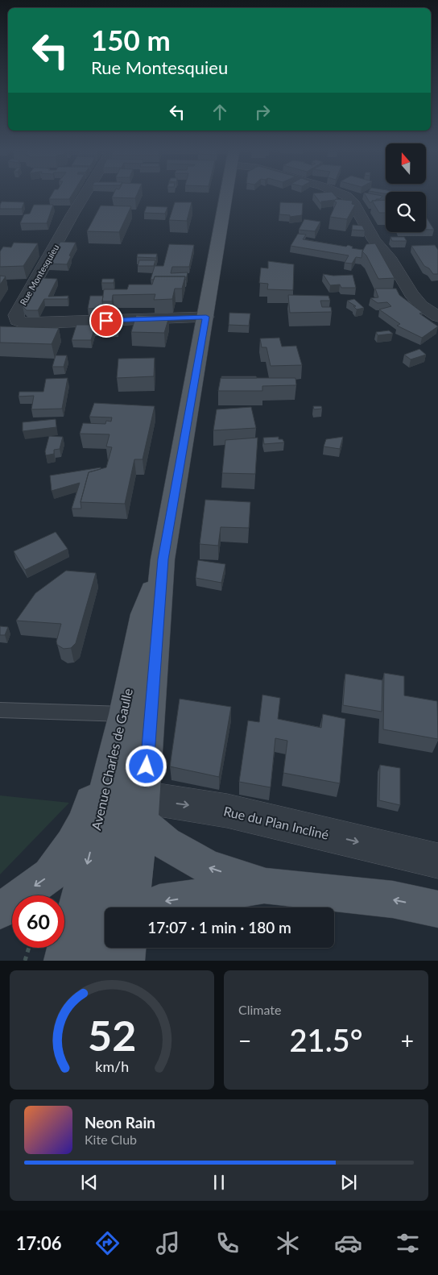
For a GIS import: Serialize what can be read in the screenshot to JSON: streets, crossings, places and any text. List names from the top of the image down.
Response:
{
  "streets": {
    "main road": ["Avenue Charles de Gaulle"],
    "street": ["Rue Montesquieu", "Rue du Plan Incliné"]
  },
  "crossings": [
    ["Rue Montesquieu", "Avenue Charles de Gaulle"],
    ["Avenue Charles de Gaulle", "Rue du Plan Incliné"]
  ],
  "one_way": ["Rue du Plan Incliné"],
  "north": "top",
  "page": {
    "turn": ["150 m", "Rue Montesquieu"],
    "limit": "60",
    "trip": "17:07 · 1 min · 180 m",
    "tile": "Climate",
    "heat": ["−", "21.5°", "+"],
    "song": ["Neon Rain", "Kite Club"],
    "tabs": "17:06",
    "gauge": ["52", "km/h"]
  }
}
